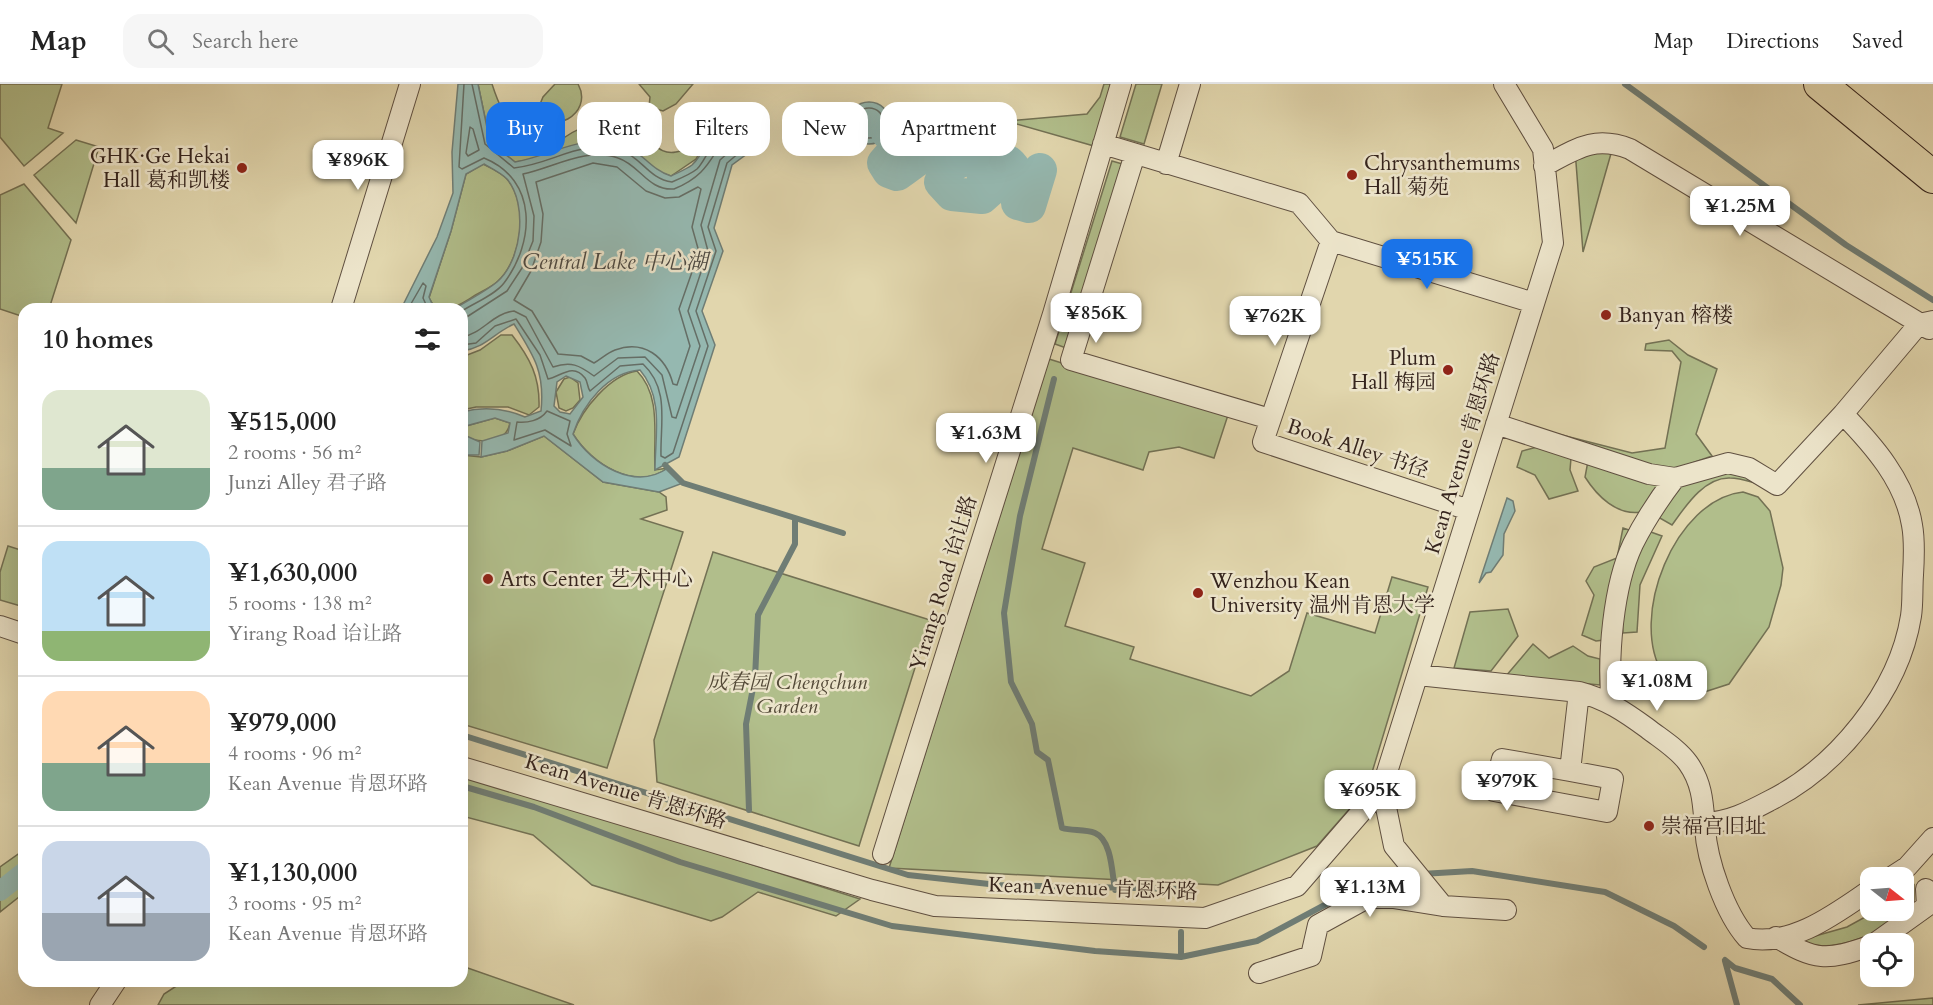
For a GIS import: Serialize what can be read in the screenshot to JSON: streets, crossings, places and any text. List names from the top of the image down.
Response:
{
  "streets": {
    "street": ["Book Alley 书径", "Kean Avenue 肯恩环路", "Yirang Road 诒让路"]
  },
  "crossings": [
    ["Book Alley 书径", "Kean Avenue 肯恩环路"]
  ],
  "water": ["Central Lake 中心湖"],
  "parks": ["成春园 Chengchun Garden"],
  "places": [
    "GHK·Ge Hekai Hall 葛和凯楼",
    "Chrysanthemums Hall 菊苑",
    "Banyan 榕楼",
    "Plum Hall 梅园",
    "Arts Center 艺术中心",
    "Wenzhou Kean University 温州肯恩大学",
    "崇福宫旧址"
  ],
  "north": "right",
  "page": {
    "header": "Map",
    "search": "Search here",
    "nav": ["Map", "Directions", "Saved"],
    "chip": [
      "Buy",
      "Rent",
      "Filters",
      "New",
      "Apartment"
    ],
    "price": [
      "¥896K",
      "¥1.25M",
      "¥515K",
      "¥856K",
      "¥762K",
      "¥1.63M",
      "¥1.08M",
      "¥979K",
      "¥695K",
      "¥1.13M"
    ],
    "heading": "10 homes",
    "list": [
      {
        "name": "¥515,000",
        "note": "2 rooms · 56 m² · Junzi Alley 君子路"
      },
      {
        "name": "¥1,630,000",
        "note": "5 rooms · 138 m² · Yirang Road 诒让路"
      },
      {
        "name": "¥979,000",
        "note": "4 rooms · 96 m² · Kean Avenue 肯恩环路"
      },
      {
        "name": "¥1,130,000",
        "note": "3 rooms · 95 m² · Kean Avenue 肯恩环路"
      }
    ]
  }
}
